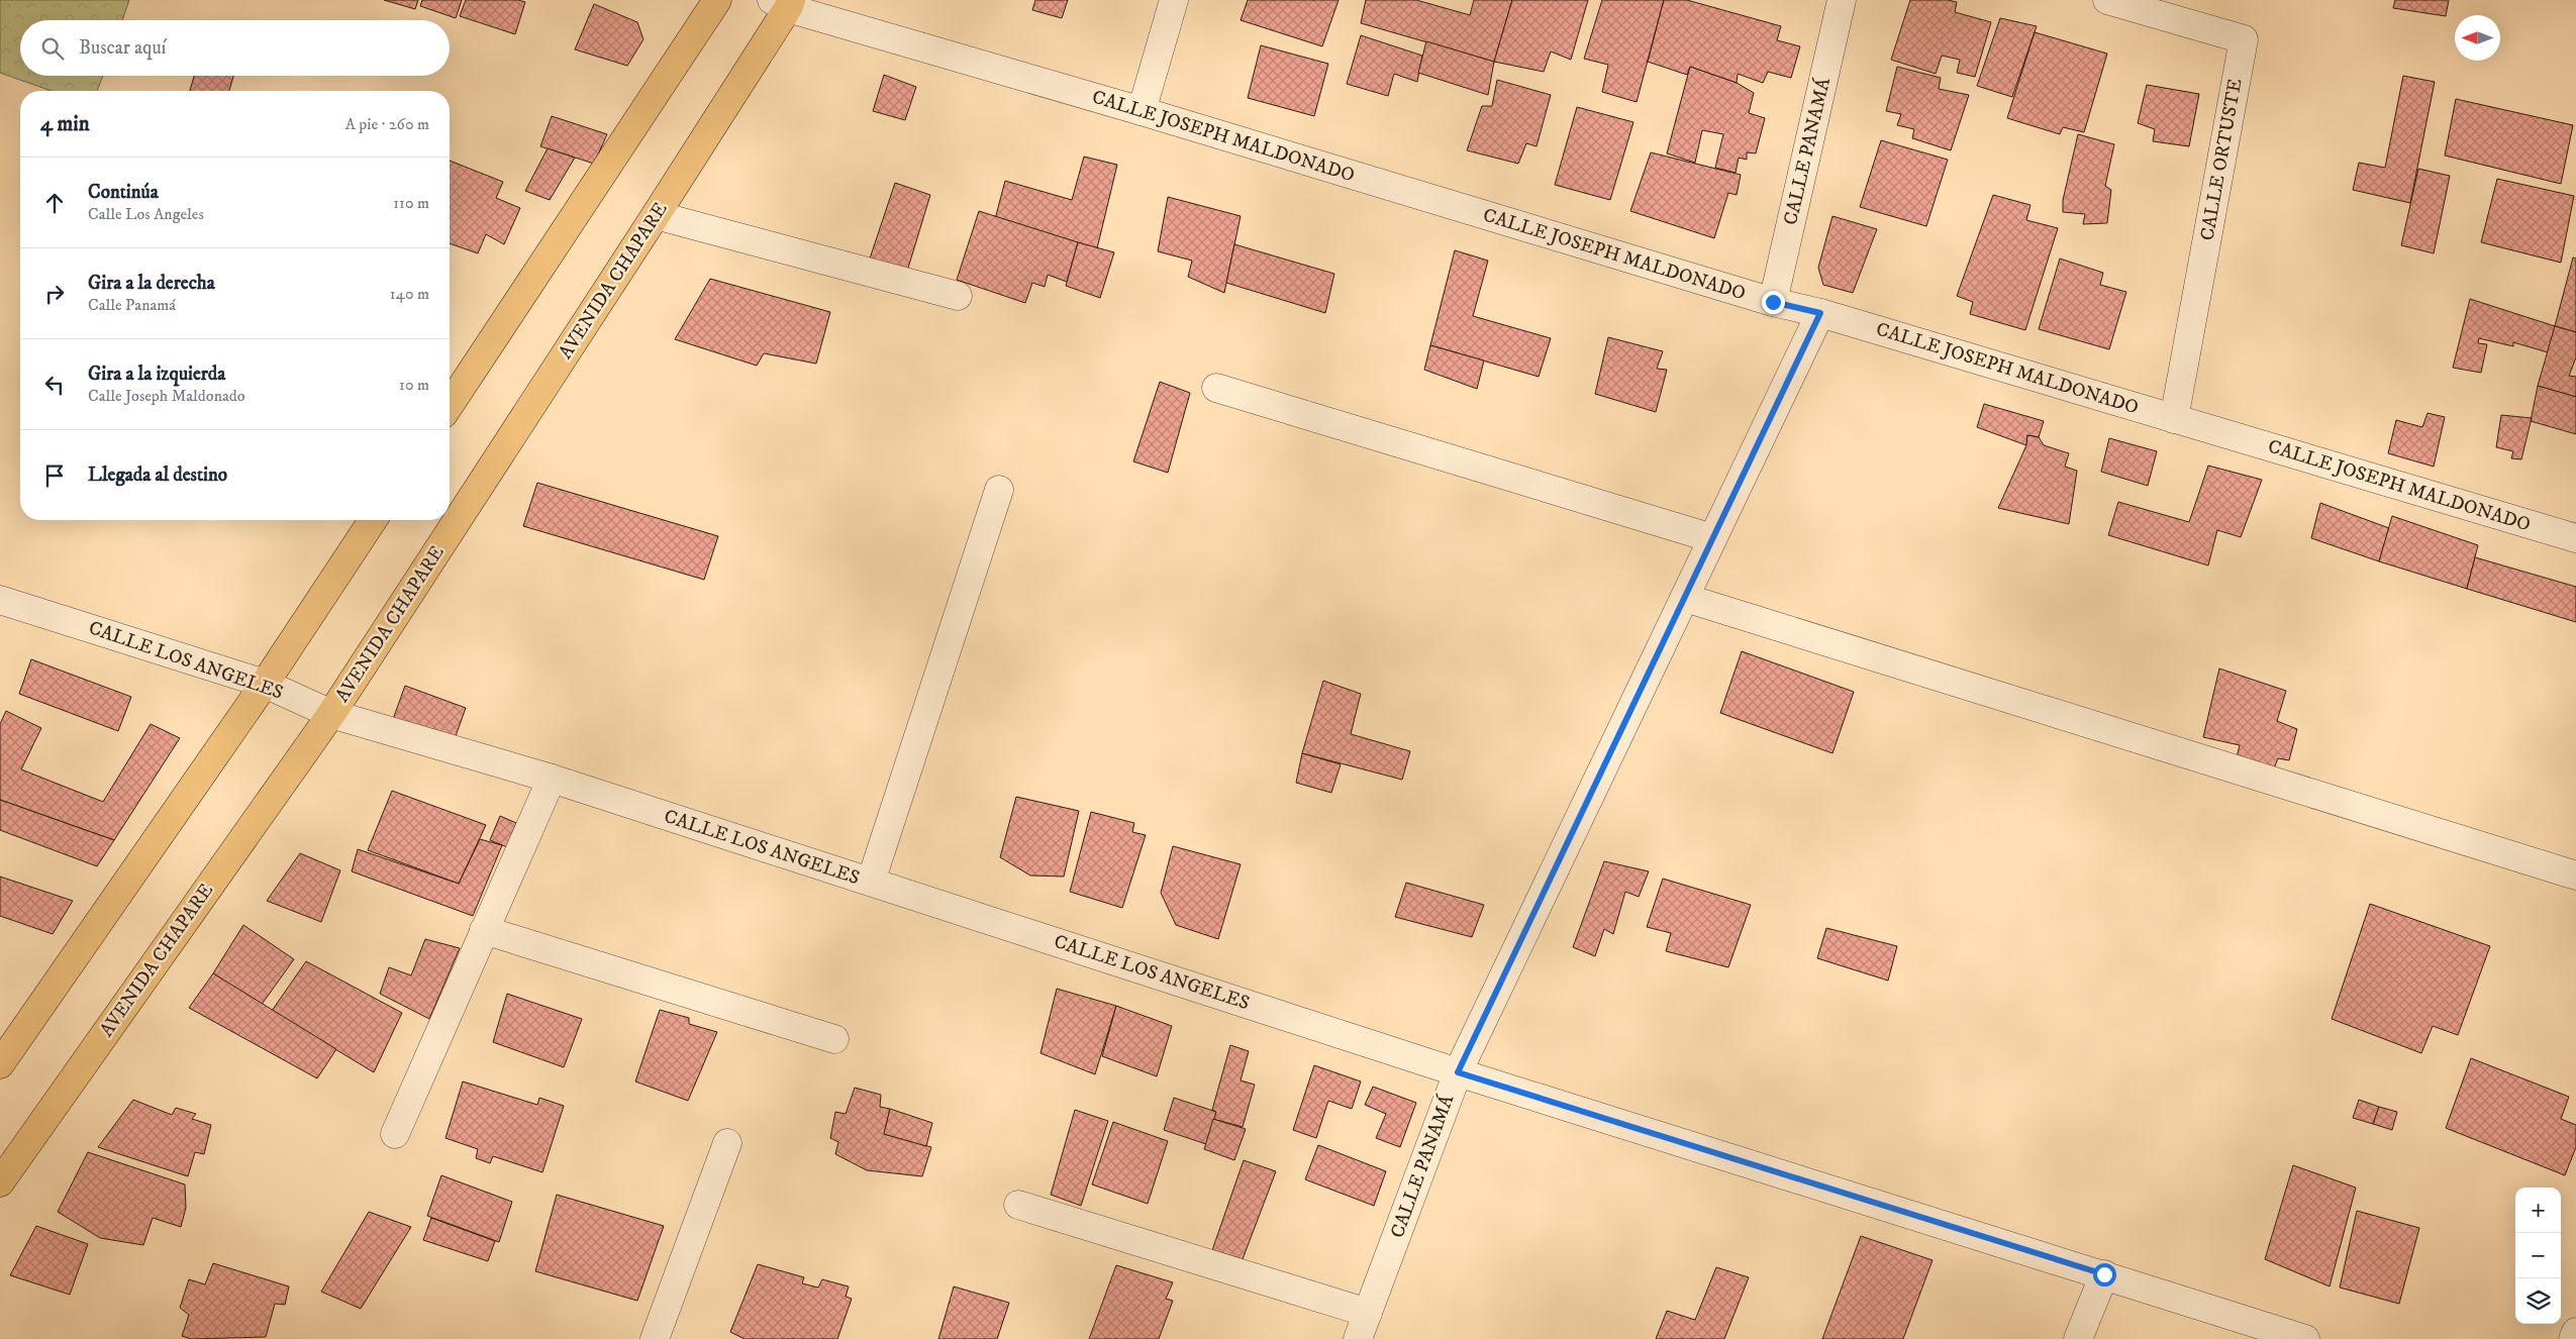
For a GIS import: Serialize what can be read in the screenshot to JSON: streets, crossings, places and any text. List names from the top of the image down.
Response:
{
  "streets": {
    "main road": ["AVENIDA CHAPARE"],
    "street": [
      "CALLE JOSEPH MALDONADO",
      "CALLE PANAMÁ",
      "CALLE ORTUSTE",
      "CALLE LOS ANGELES"
    ]
  },
  "crossings": [
    ["CALLE JOSEPH MALDONADO", "CALLE PANAMÁ"],
    ["CALLE JOSEPH MALDONADO", "CALLE ORTUSTE"],
    ["CALLE JOSEPH MALDONADO", "AVENIDA CHAPARE"],
    ["CALLE PANAMÁ", "CALLE LOS ANGELES"],
    ["AVENIDA CHAPARE", "CALLE LOS ANGELES"]
  ],
  "north": "left",
  "page": {
    "search": "Buscar aquí",
    "heading": ["4 min", "A pie · 260 m"],
    "list": [
      ["Continúa", "Calle Los Angeles", "110 m"],
      ["Gira a la derecha", "Calle Panamá", "140 m"],
      ["Gira a la izquierda", "Calle Joseph Maldonado", "10 m"],
      "Llegada al destino"
    ],
    "map_buttons": ["+", "−"]
  }
}
